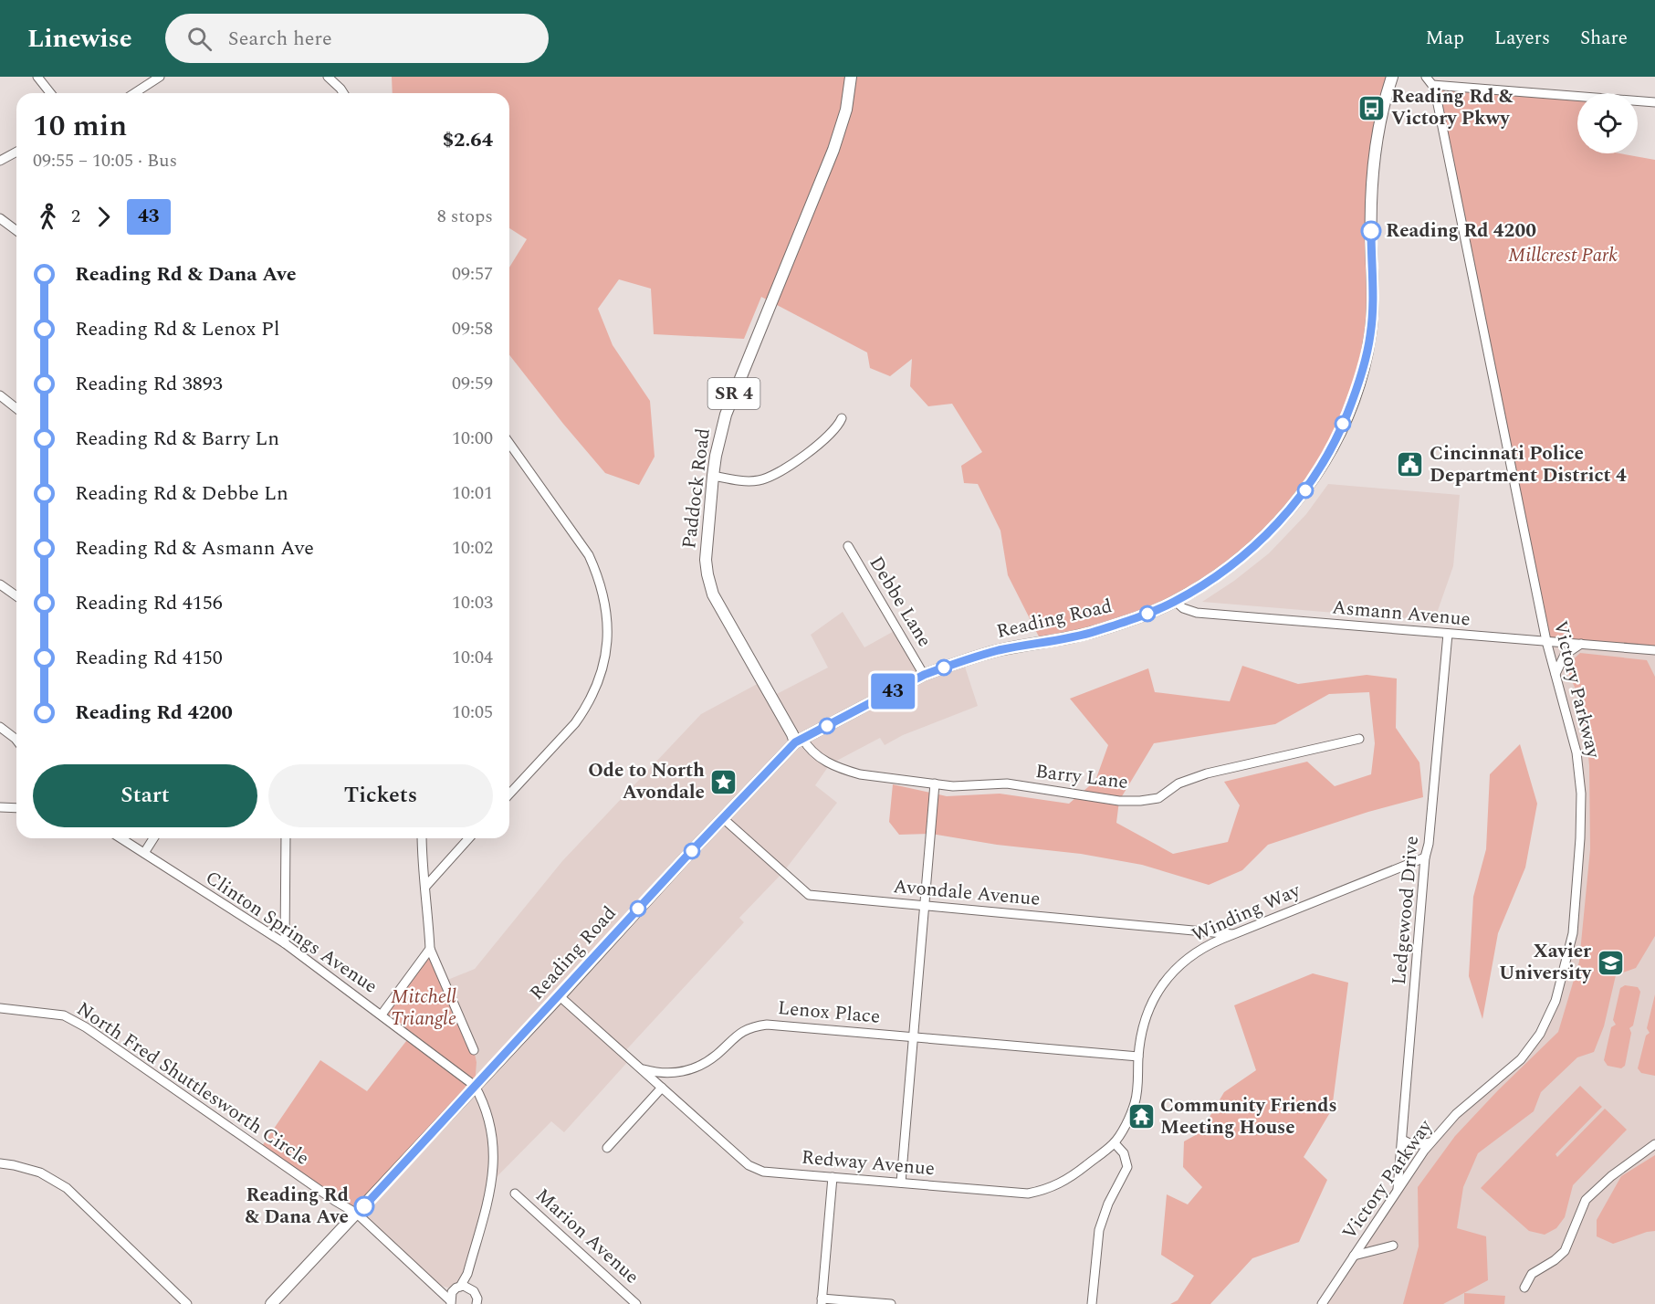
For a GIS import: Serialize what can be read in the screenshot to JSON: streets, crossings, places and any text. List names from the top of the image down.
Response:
{
  "streets": {
    "main road": ["SR 4", "Paddock Road", "Reading Road"],
    "street": [
      "Debbe Lane",
      "Asmann Avenue",
      "Victory Parkway",
      "Barry Lane",
      "Avondale Avenue",
      "Ledgewood Drive",
      "Winding Way",
      "Clinton Springs Avenue",
      "Lenox Place",
      "North Fred Shuttlesworth Circle",
      "Redway Avenue",
      "Marion Avenue"
    ]
  },
  "crossings": [
    ["Paddock Road", "Reading Road"],
    ["Paddock Road", "Barry Lane"],
    ["Debbe Lane", "Reading Road"],
    ["Asmann Avenue", "Reading Road"],
    ["Asmann Avenue", "Victory Parkway"],
    ["Asmann Avenue", "Ledgewood Drive"],
    ["Reading Road", "Barry Lane"],
    ["Reading Road", "Avondale Avenue"],
    ["Reading Road", "Clinton Springs Avenue"],
    ["Reading Road", "North Fred Shuttlesworth Circle"],
    ["Victory Parkway", "Ledgewood Drive"],
    ["Avondale Avenue", "Winding Way"],
    ["Ledgewood Drive", "Winding Way"],
    ["Winding Way", "Lenox Place"],
    ["Winding Way", "Redway Avenue"],
    ["Clinton Springs Avenue", "North Fred Shuttlesworth Circle"],
    ["Lenox Place", "Redway Avenue"]
  ],
  "parks": ["Millcrest Park", "Mitchell Triangle"],
  "places": {
    "bus stop": ["Reading Rd & Victory Pkwy"],
    "other": ["Reading Rd 4200", "Reading Rd & Dana Ave"],
    "public building": ["Cincinnati Police Department District 4"],
    "place": ["Ode to North Avondale"],
    "school or university": ["Xavier University"],
    "temple": ["Community Friends Meeting House"]
  },
  "lines": ["bus line 43"],
  "page": {
    "header": "Linewise",
    "search": "Search here",
    "nav": ["Map", "Layers", "Share"],
    "on_map": "43",
    "heading": ["10 min", "09:55 – 10:05 · Bus", "$2.64"],
    "legs": ["2", "43", "8 stops"],
    "list": [
      {
        "name": "Reading Rd & Dana Ave",
        "value": "09:57"
      },
      {
        "name": "Reading Rd & Lenox Pl",
        "value": "09:58"
      },
      {
        "name": "Reading Rd 3893",
        "value": "09:59"
      },
      {
        "name": "Reading Rd & Barry Ln",
        "value": "10:00"
      },
      {
        "name": "Reading Rd & Debbe Ln",
        "value": "10:01"
      },
      {
        "name": "Reading Rd & Asmann Ave",
        "value": "10:02"
      },
      {
        "name": "Reading Rd 4156",
        "value": "10:03"
      },
      {
        "name": "Reading Rd 4150",
        "value": "10:04"
      },
      {
        "name": "Reading Rd 4200",
        "value": "10:05"
      }
    ],
    "buttons": ["Start", "Tickets"]
  }
}
